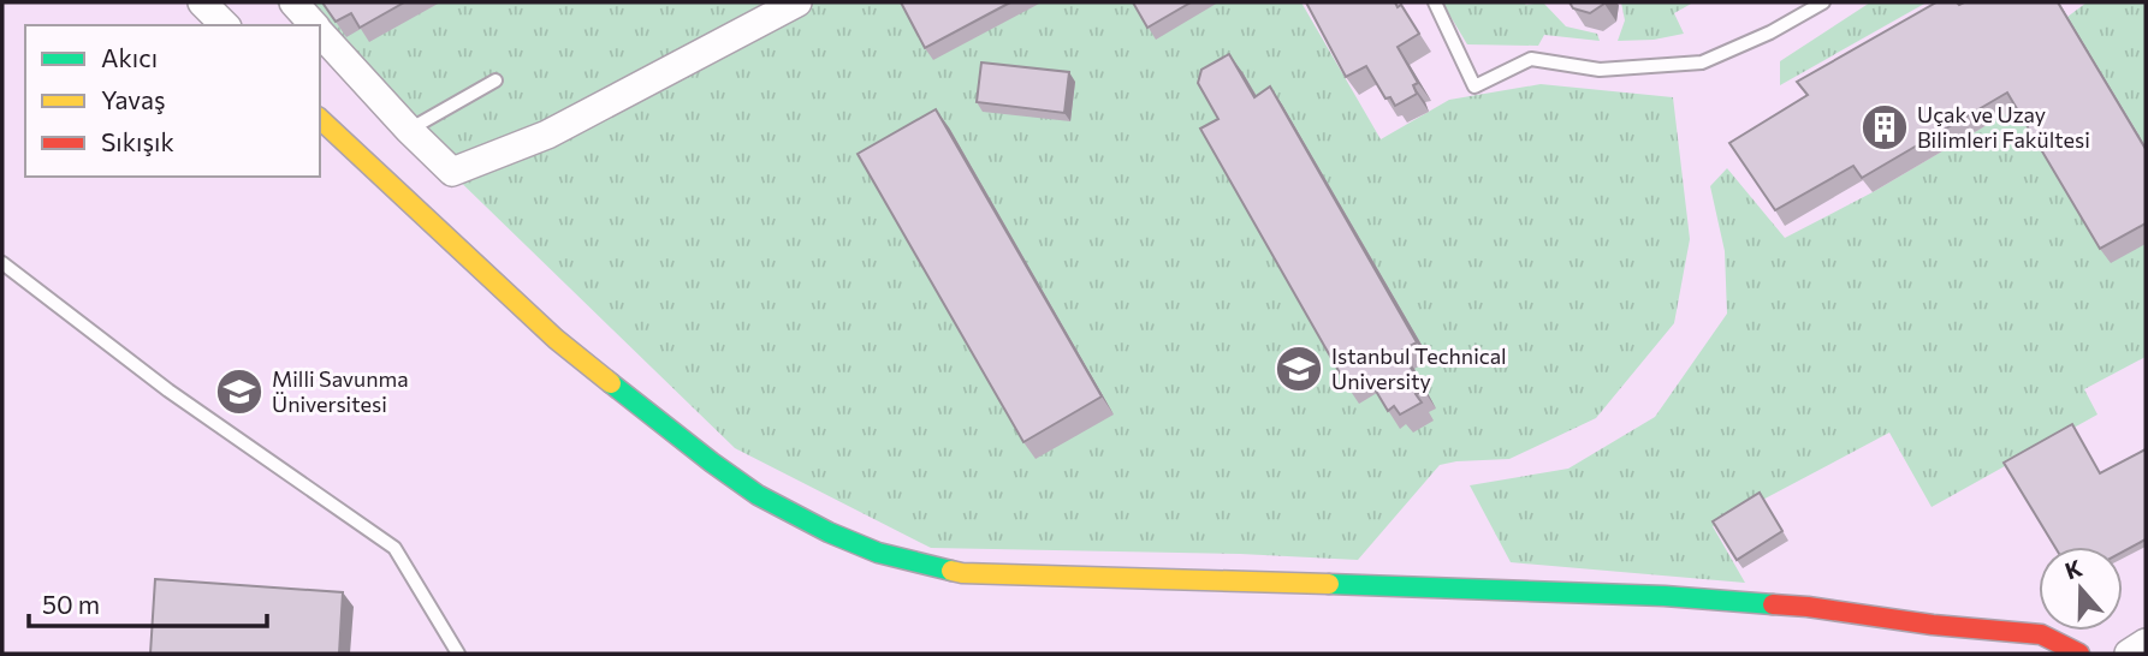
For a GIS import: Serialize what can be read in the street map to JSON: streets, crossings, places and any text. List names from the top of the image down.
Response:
{
  "places": {
    "building": ["Uçak ve Uzay Bilimleri Fakültesi"],
    "school or university": ["Istanbul Technical University", "Milli Savunma Üniversitesi"]
  },
  "legend": ["Akıcı", "Yavaş", "Sıkışık"],
  "scale_bar": "50 m",
  "north": "top"
}
